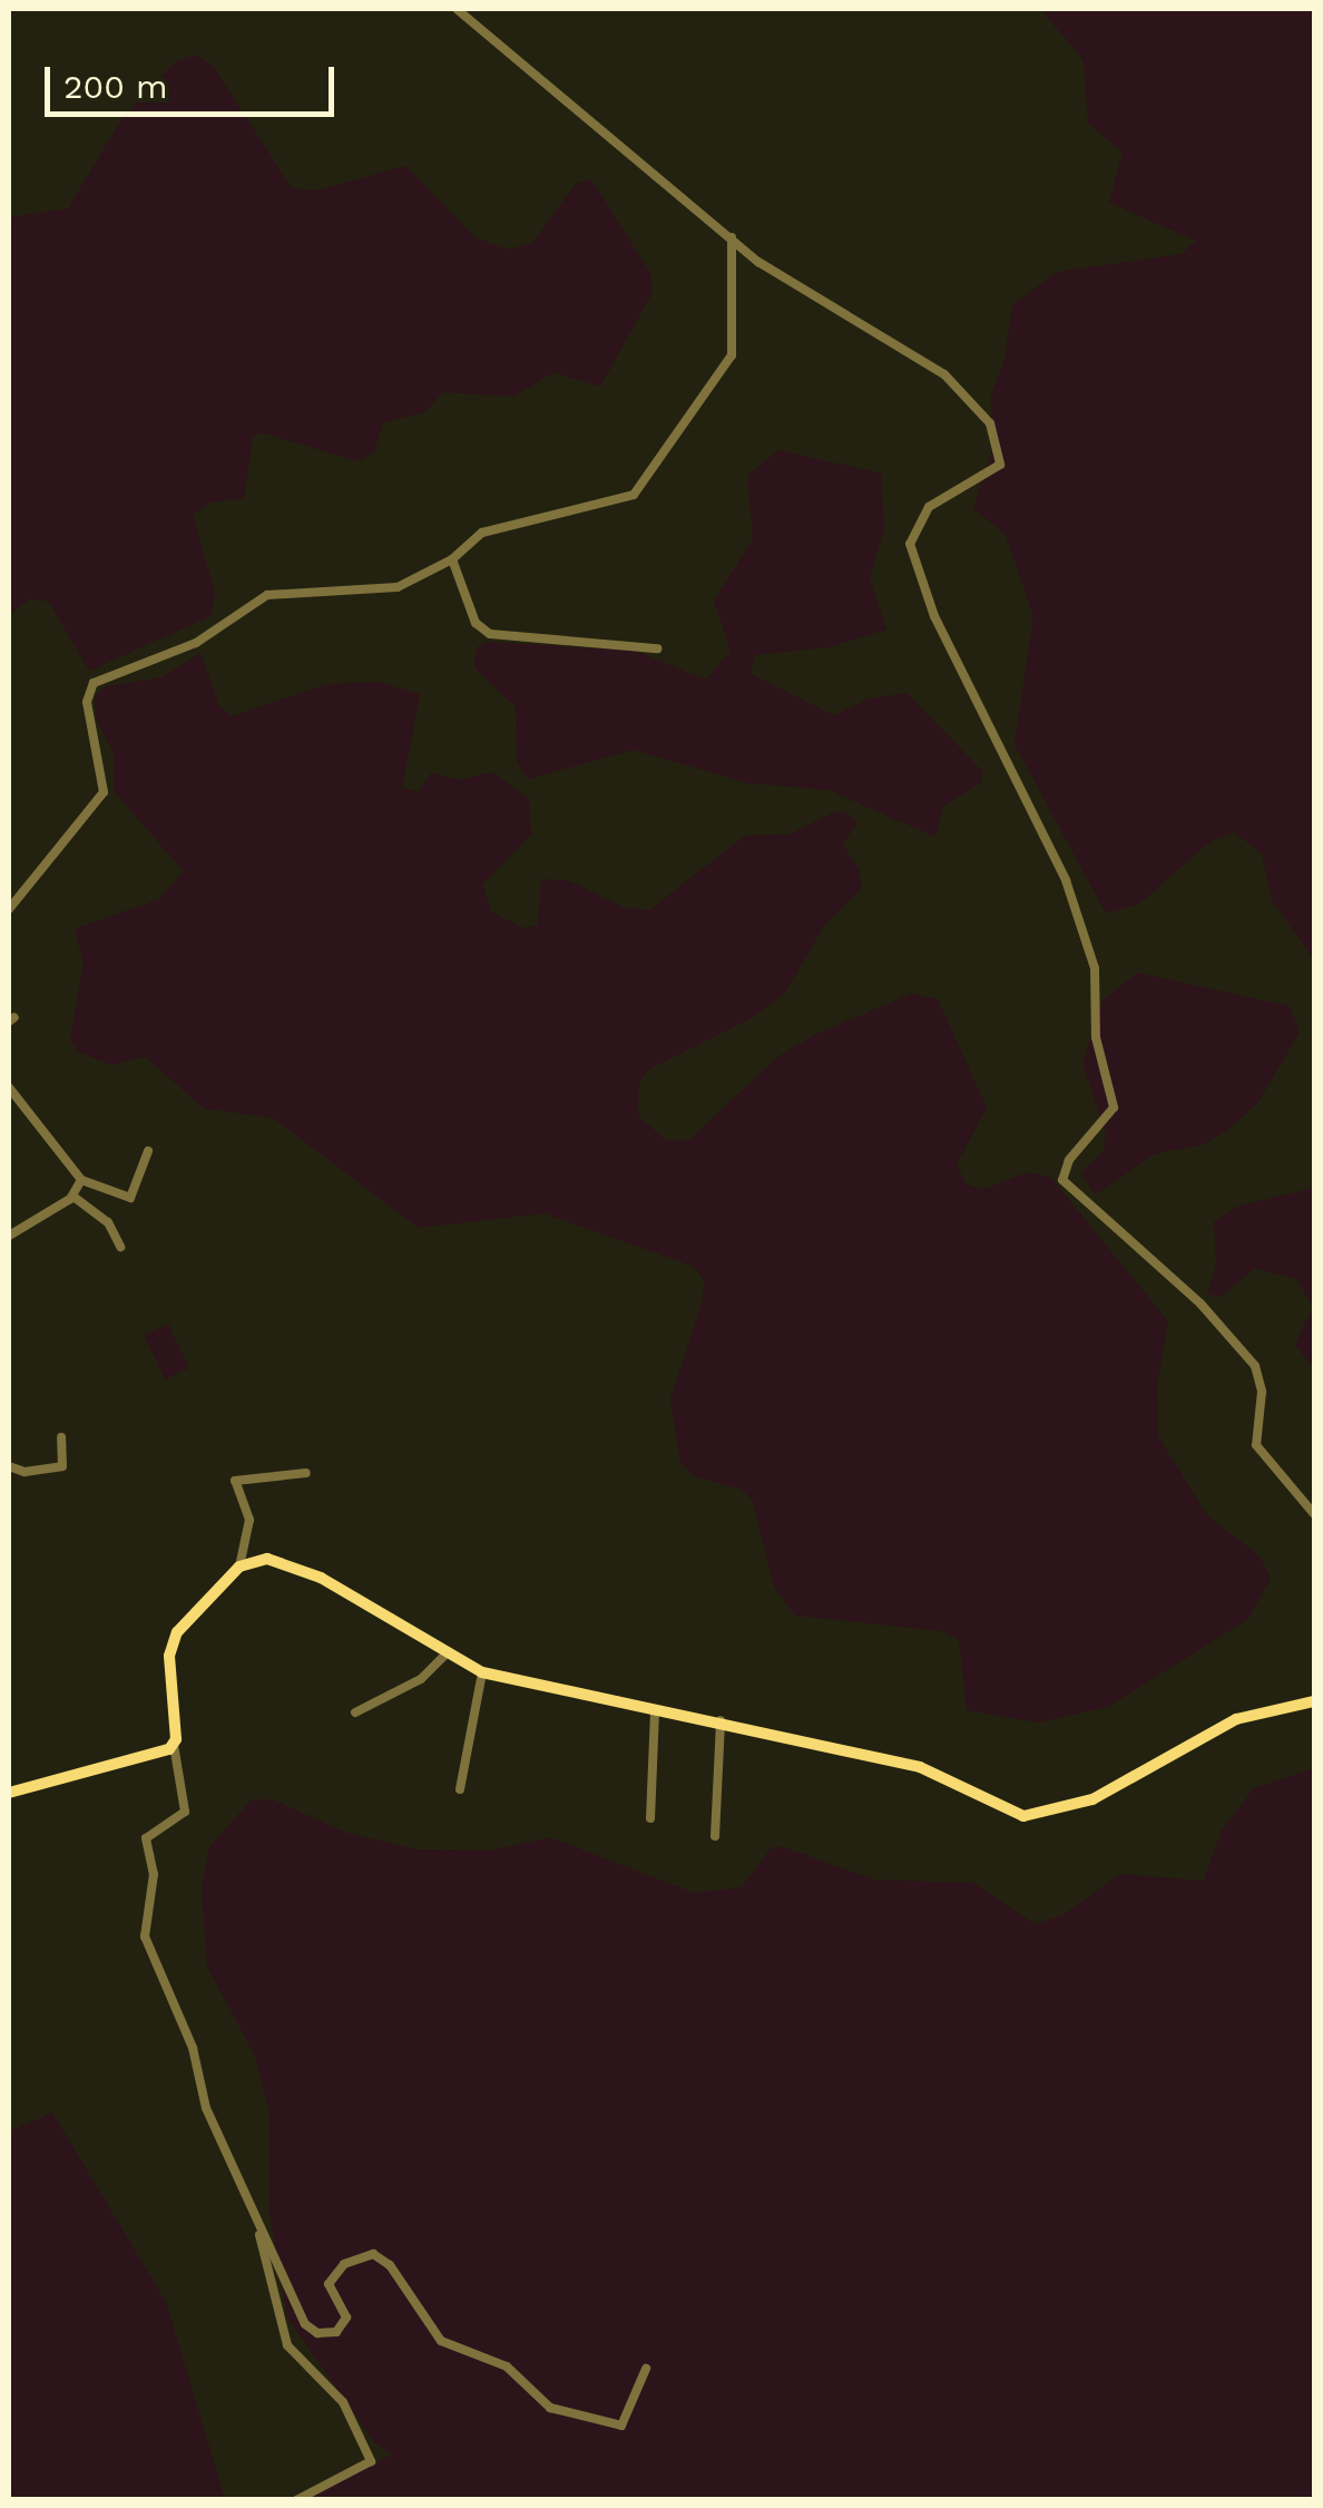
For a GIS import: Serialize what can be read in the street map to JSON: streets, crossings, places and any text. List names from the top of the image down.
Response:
{
  "scale_bar": "200 m"
}
